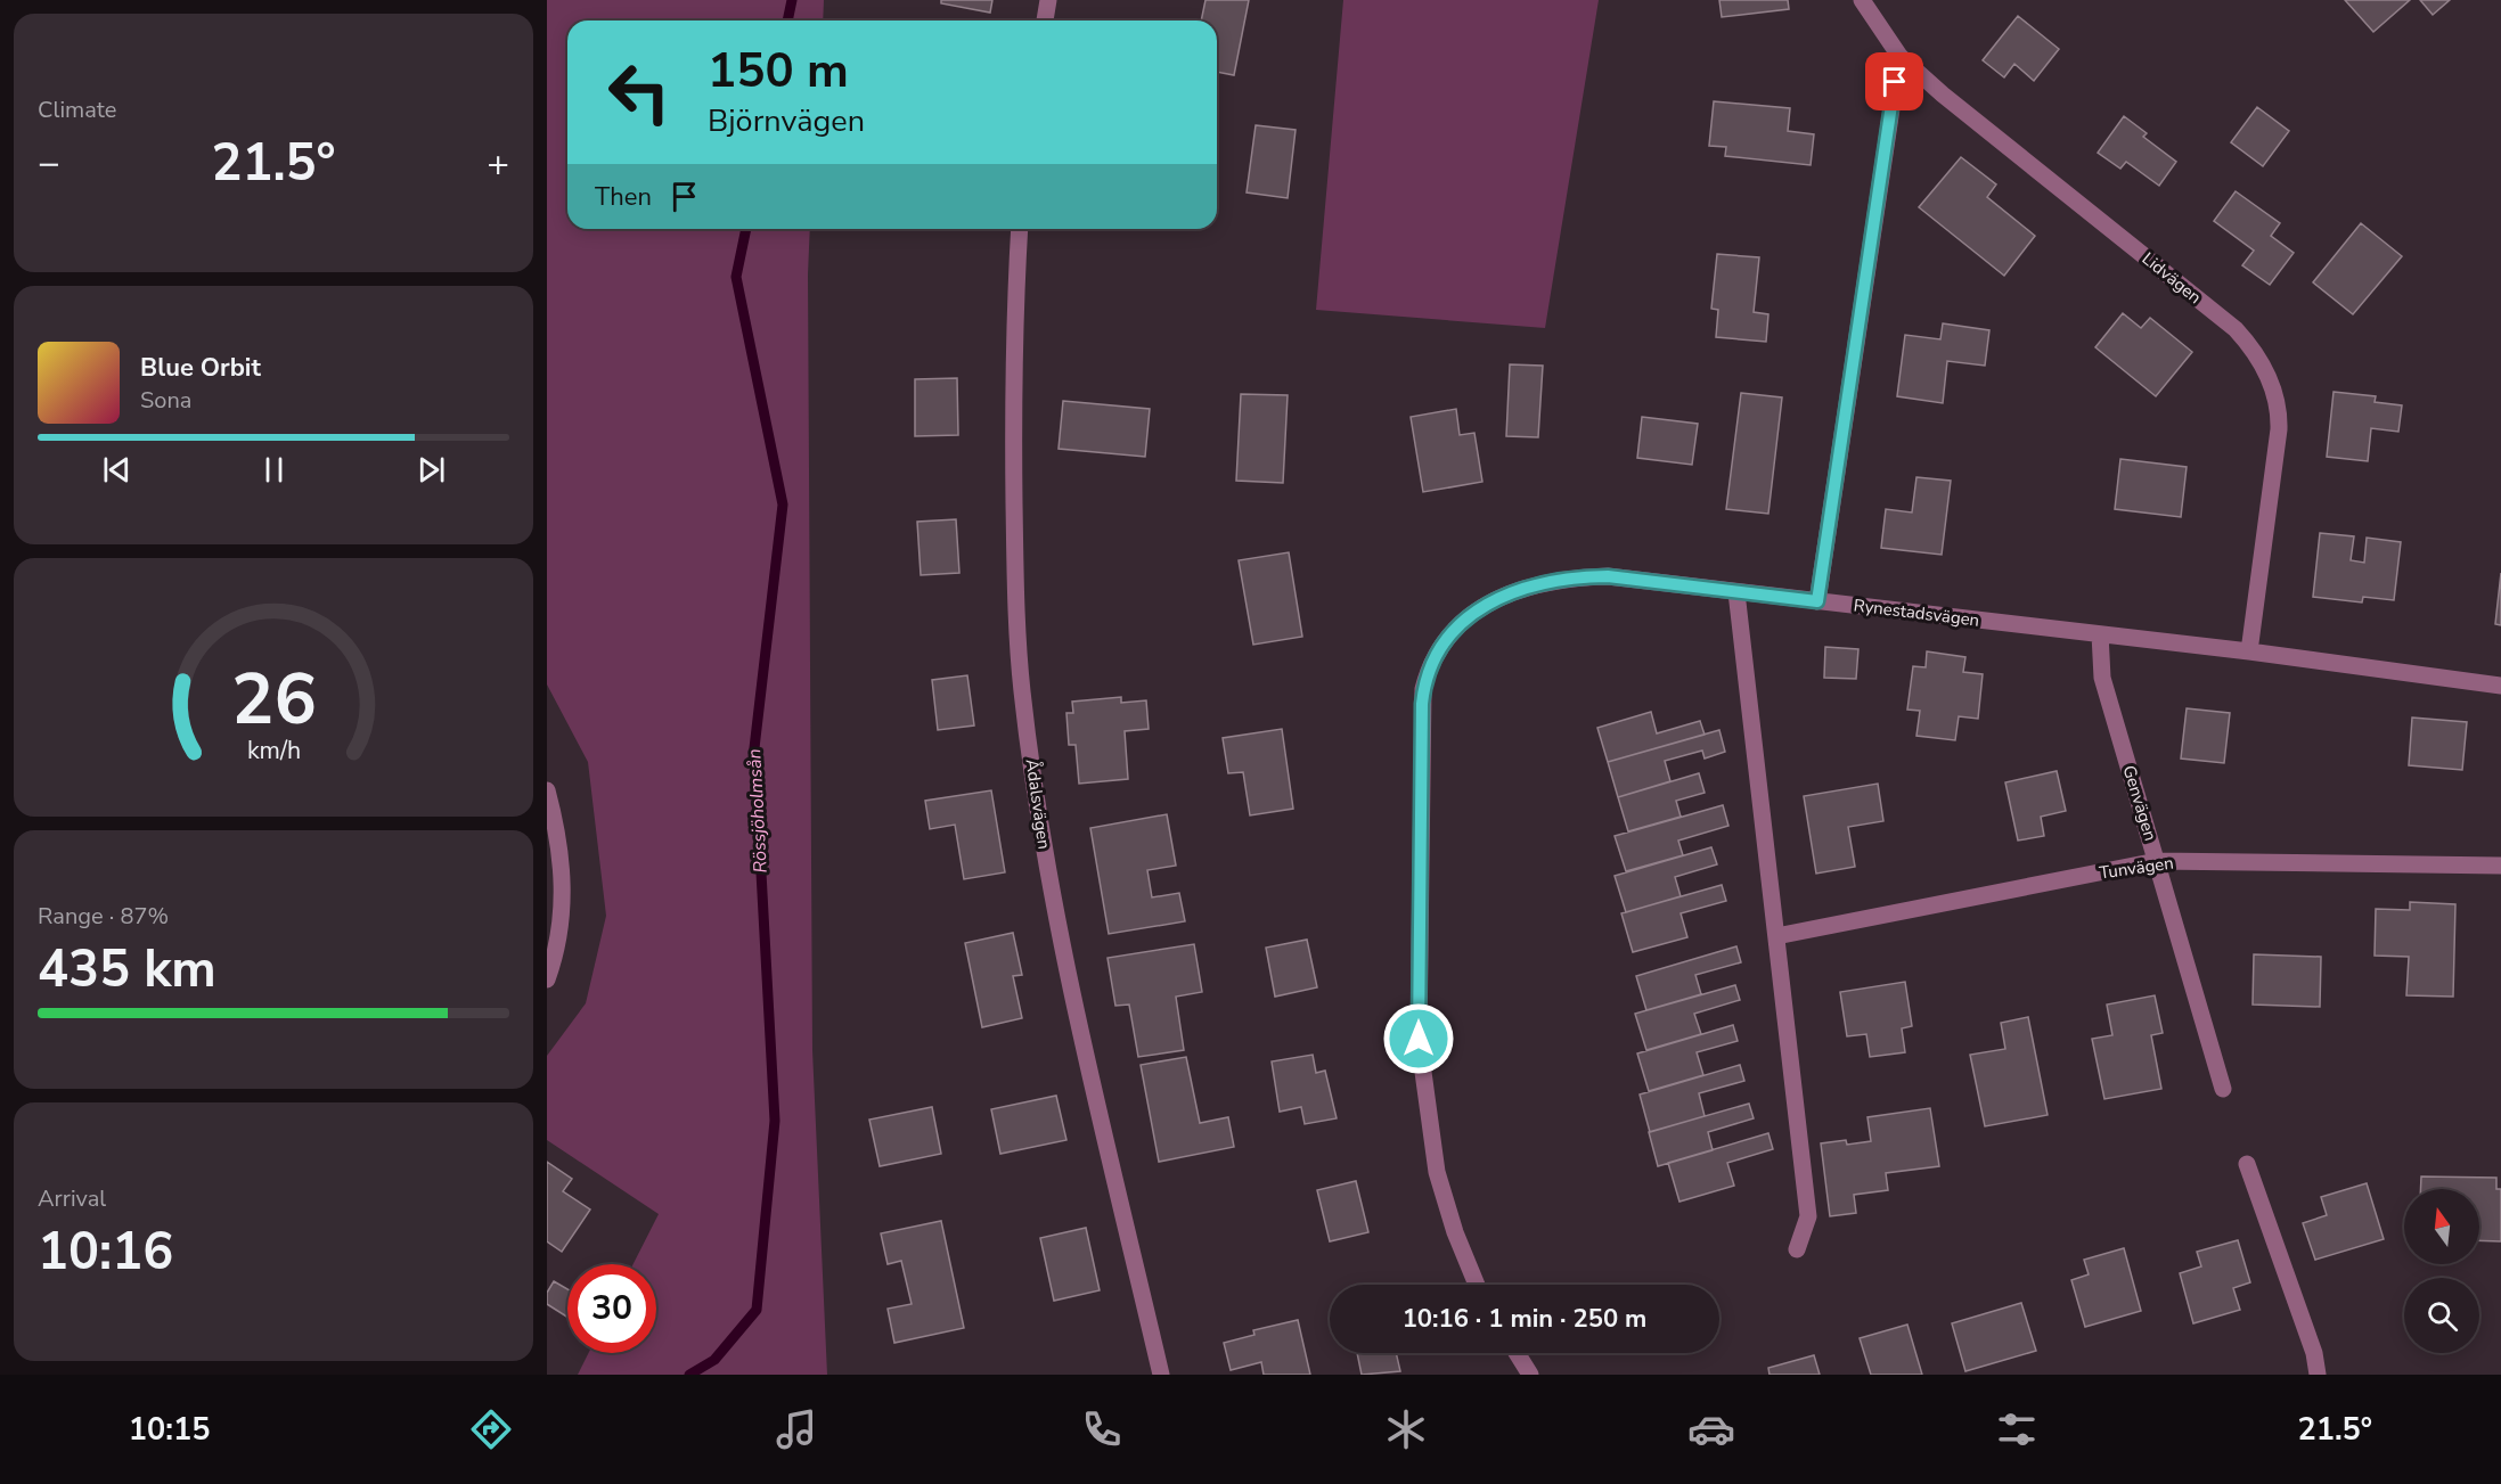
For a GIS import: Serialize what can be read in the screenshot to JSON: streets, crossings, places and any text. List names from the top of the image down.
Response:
{
  "streets": {
    "street": [
      "Lidvägen",
      "Rynestadsvägen",
      "Genvägen",
      "Ådalsvägen",
      "Tunvägen"
    ]
  },
  "crossings": [
    ["Lidvägen", "Rynestadsvägen"],
    ["Rynestadsvägen", "Genvägen"],
    ["Genvägen", "Tunvägen"]
  ],
  "water": ["Rössjöholmsån"],
  "north": "top",
  "page": {
    "tile": [
      "Climate",
      ["Range · 87%", "435 km"],
      ["Arrival", "10:16"]
    ],
    "turn": ["150 m", "Björnvägen"],
    "heat": ["−", "21.5°", "+"],
    "then": "Then",
    "song": ["Blue Orbit", "Sona"],
    "limit": "30",
    "trip": "10:16 · 1 min · 250 m",
    "tabs": ["10:15", "21.5°"],
    "gauge": ["26", "km/h"]
  }
}
